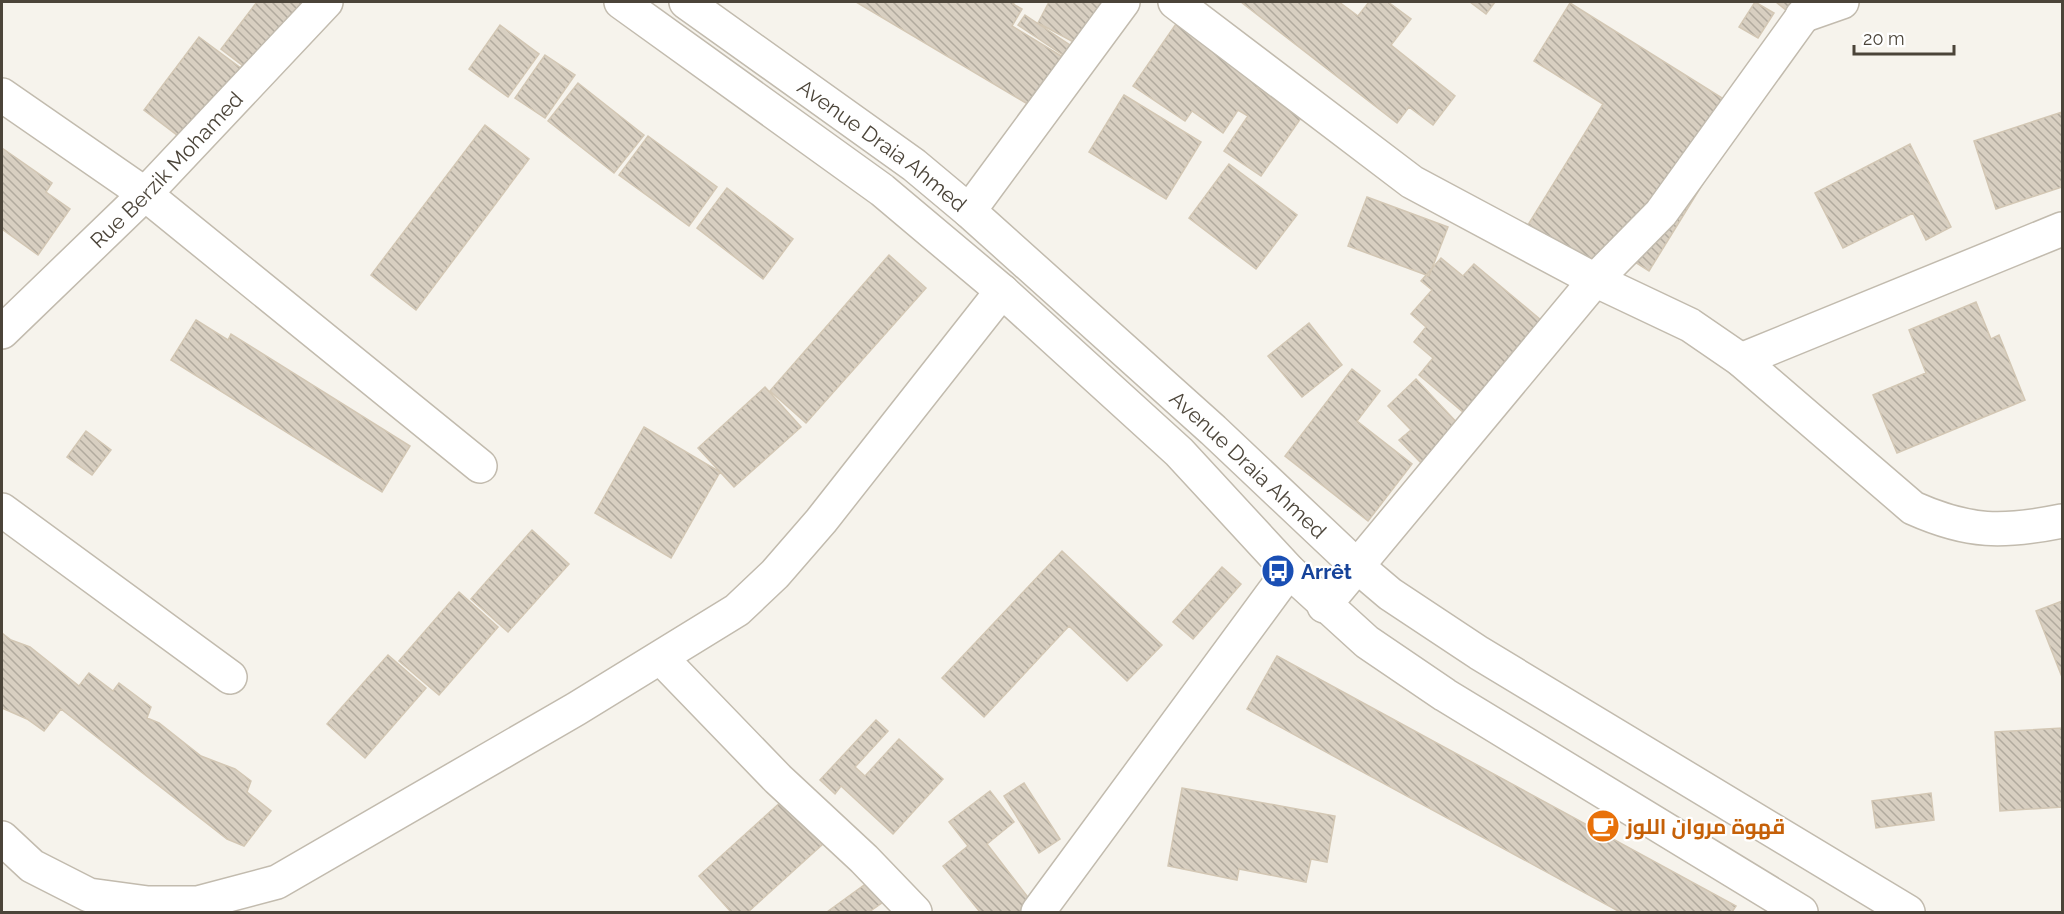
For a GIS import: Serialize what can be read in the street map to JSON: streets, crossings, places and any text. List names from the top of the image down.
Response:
{
  "streets": {
    "street": ["Avenue Draia Ahmed", "Rue Berzik Mohamed"]
  },
  "places": {
    "bus stop": ["Arrêt"],
    "cafe": ["قهوة مروان اللوز"]
  },
  "scale_bar": "20 m"
}
